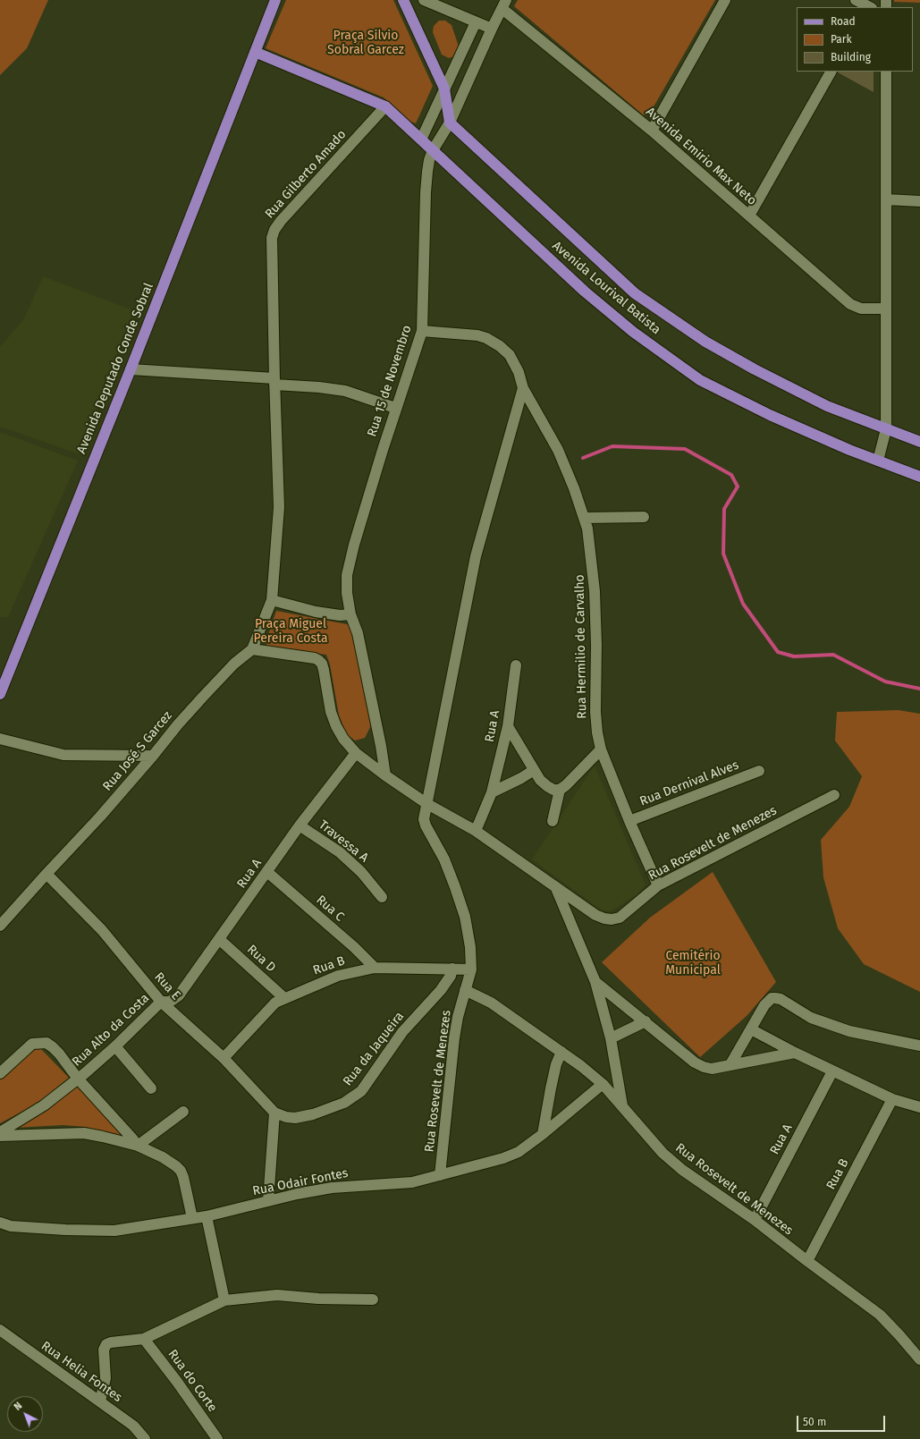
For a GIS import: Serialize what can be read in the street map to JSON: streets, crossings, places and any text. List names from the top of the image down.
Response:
{
  "streets": {
    "main road": ["Avenida Lourival Batista", "Avenida Deputado Conde Sobral"],
    "street": [
      "Avenida Emirio Max Neto",
      "Rua Gilberto Amado",
      "Rua 15 de Novembro",
      "Rua Hermilio de Carvalho",
      "Rua A",
      "Rua José S Garcez",
      "Rua Dernival Alves",
      "Travessa A",
      "Rua Rosevelt de Menezes",
      "Rua C",
      "Rua D",
      "Rua B",
      "Rua E",
      "Rua Alto da Costa",
      "Rua da Jaqueira",
      "Rua Odair Fontes",
      "Rua Helia Fontes",
      "Rua do Corte"
    ]
  },
  "crossings": [
    ["Avenida Lourival Batista", "Rua 15 de Novembro"],
    ["Rua 15 de Novembro", "Rua Hermilio de Carvalho"],
    ["Rua Hermilio de Carvalho", "Rua Dernival Alves"],
    ["Rua Hermilio de Carvalho", "Rua Rosevelt de Menezes"],
    ["Rua A", "Travessa A"],
    ["Rua A", "Rua Rosevelt de Menezes"],
    ["Rua A", "Rua C"],
    ["Rua A", "Rua D"],
    ["Rua A", "Rua E"],
    ["Rua A", "Rua Alto da Costa"],
    ["Rua José S Garcez", "Rua E"],
    ["Rua Rosevelt de Menezes", "Rua B"],
    ["Rua Rosevelt de Menezes", "Rua Odair Fontes"],
    ["Rua C", "Rua B"],
    ["Rua D", "Rua B"],
    ["Rua B", "Rua E"],
    ["Rua B", "Rua da Jaqueira"],
    ["Rua E", "Rua Alto da Costa"],
    ["Rua E", "Rua da Jaqueira"]
  ],
  "parks": ["Praça Silvio Sobral Garcez", "Praça Miguel Pereira Costa", "Cemitério Municipal"],
  "legend": ["Road", "Park", "Building"],
  "scale_bar": "50 m",
  "north": "top left"
}
